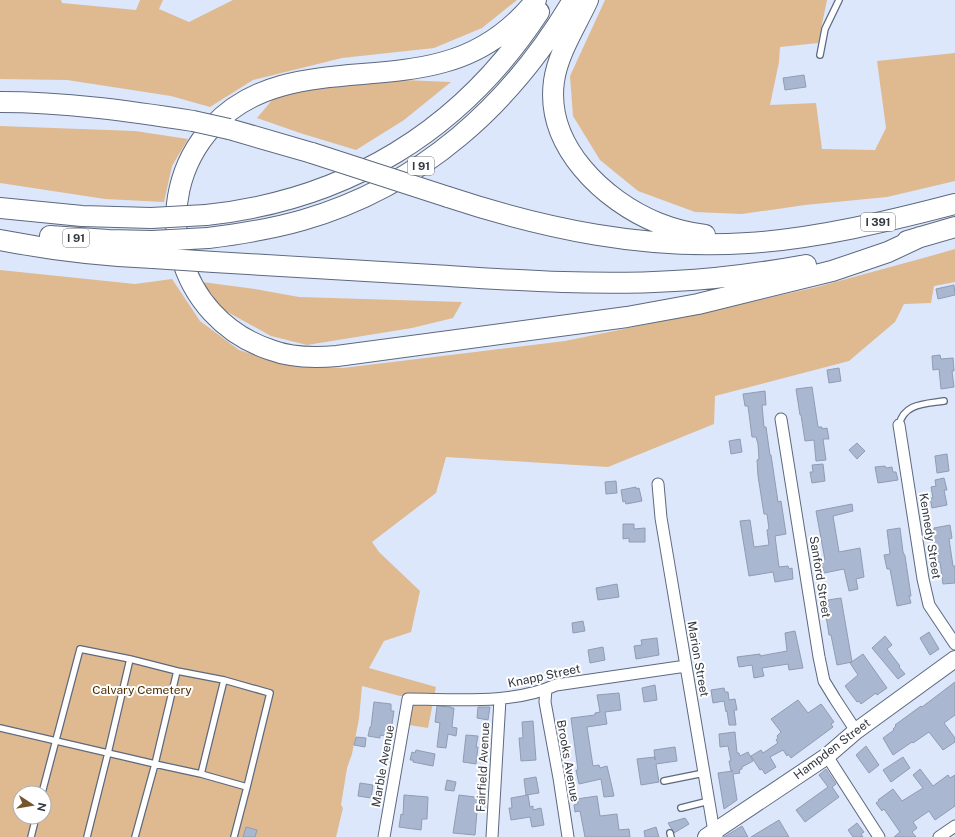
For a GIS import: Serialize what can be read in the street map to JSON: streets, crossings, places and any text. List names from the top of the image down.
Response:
{
  "streets": {
    "highway": ["I 91", "I 391"],
    "main road": ["Hampden Street"],
    "street": [
      "Kennedy Street",
      "Sanford Street",
      "Marion Street",
      "Knapp Street",
      "Brooks Avenue",
      "Marble Avenue",
      "Fairfield Avenue"
    ]
  },
  "crossings": [
    ["Sanford Street", "Hampden Street"],
    ["Marion Street", "Knapp Street"],
    ["Marion Street", "Hampden Street"],
    ["Knapp Street", "Brooks Avenue"],
    ["Knapp Street", "Marble Avenue"],
    ["Knapp Street", "Fairfield Avenue"]
  ],
  "parks": ["Calvary Cemetery"],
  "north": "right"
}
